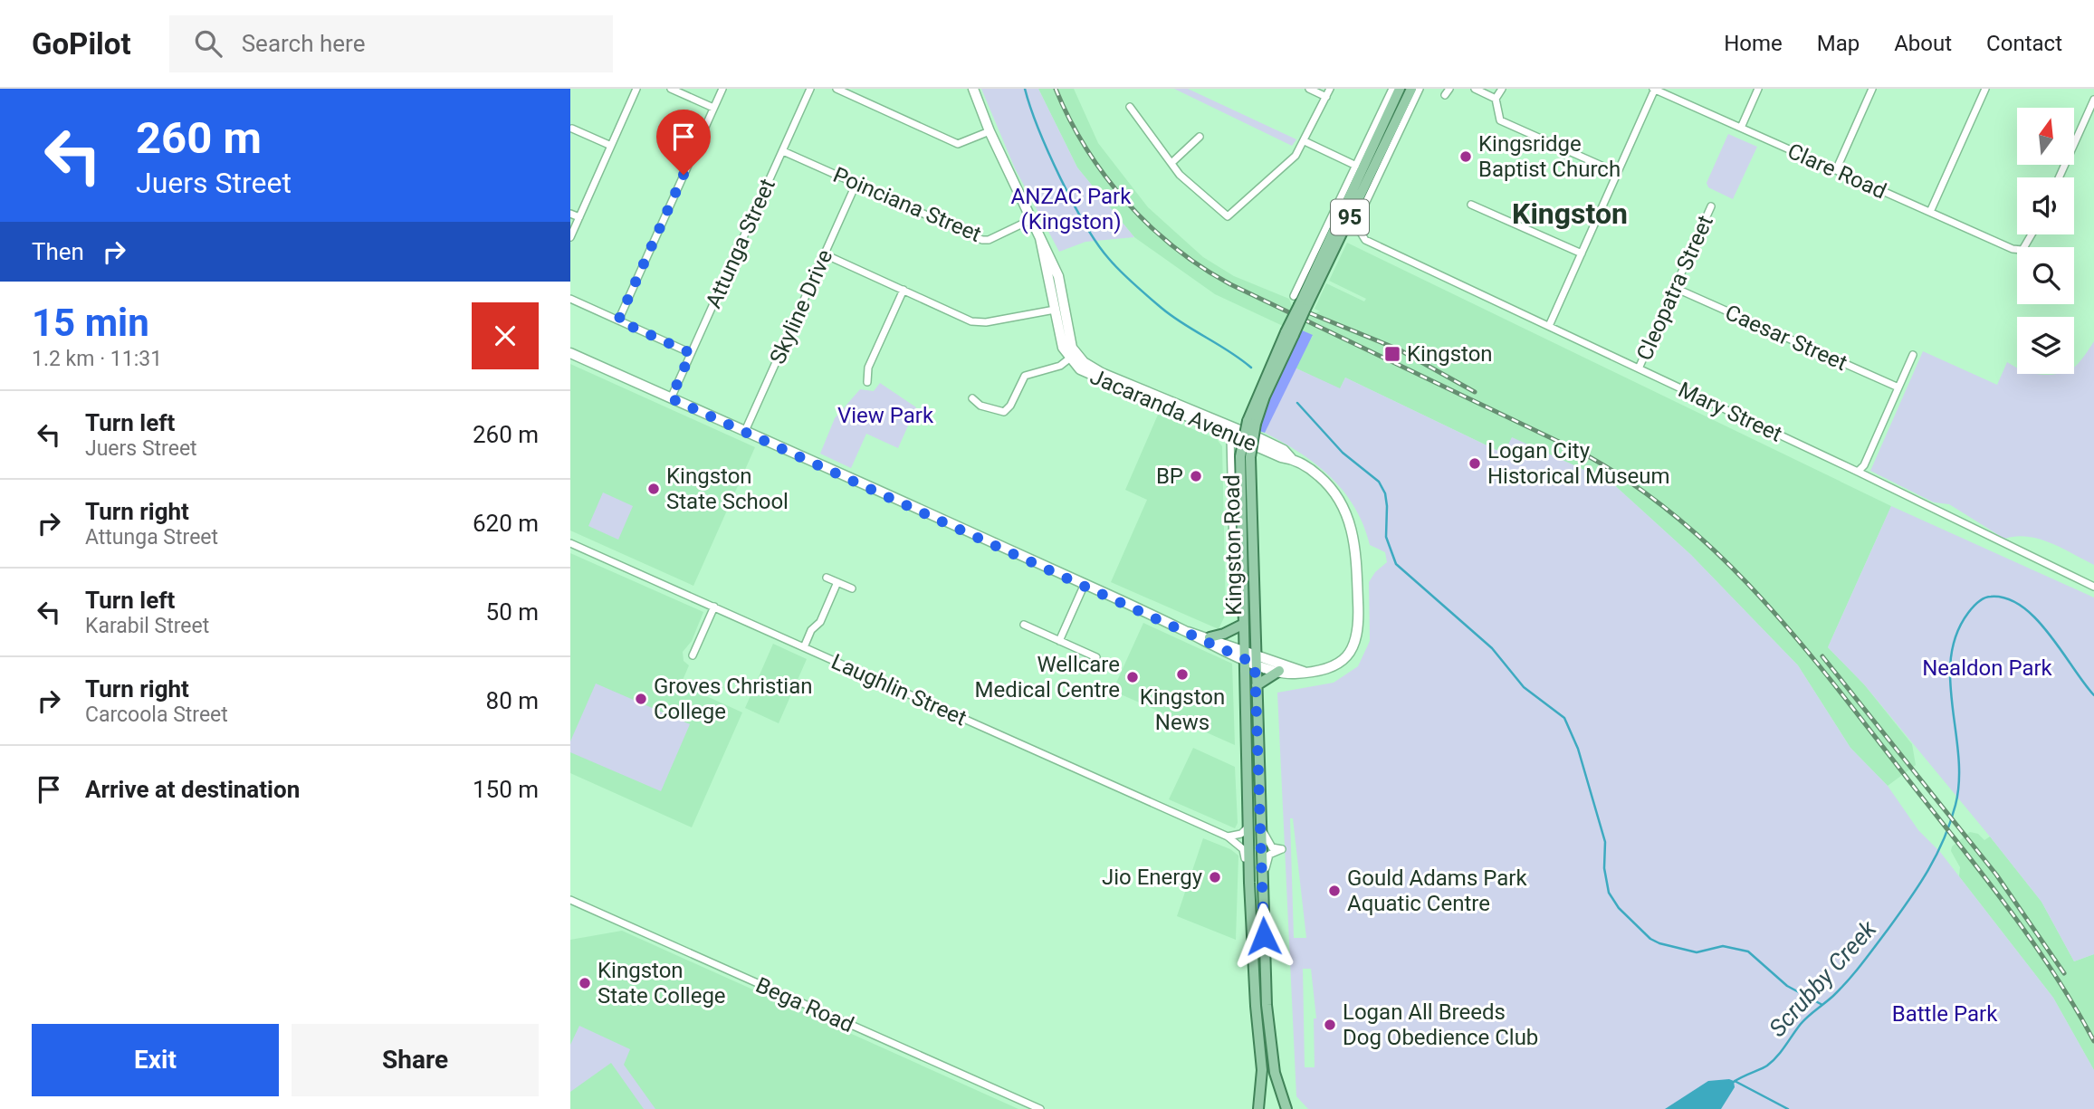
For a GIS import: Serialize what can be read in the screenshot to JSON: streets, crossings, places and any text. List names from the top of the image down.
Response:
{
  "streets": {
    "main road": ["95", "Kingston Road"],
    "street": [
      "Clare Road",
      "Poinciana Street",
      "Attunga Street",
      "Cleopatra Street",
      "Skyline Drive",
      "Caesar Street",
      "Jacaranda Avenue",
      "Mary Street",
      "Laughlin Street",
      "Bega Road"
    ]
  },
  "crossings": [
    ["Poinciana Street", "Attunga Street"],
    ["Poinciana Street", "Skyline Drive"],
    ["Poinciana Street", "Jacaranda Avenue"],
    ["Cleopatra Street", "Caesar Street"],
    ["Cleopatra Street", "Mary Street"],
    ["Jacaranda Avenue", "Kingston Road"],
    ["Kingston Road", "Laughlin Street"]
  ],
  "districts": ["Kingston"],
  "water": ["Scrubby Creek"],
  "parks": [
    "ANZAC Park (Kingston)",
    "View Park",
    "Nealdon Park",
    "Battle Park"
  ],
  "places": {
    "other": [
      "Kingsridge Baptist Church",
      "Logan City Historical Museum",
      "BP",
      "Kingston State School",
      "Kingston News",
      "Wellcare Medical Centre",
      "Groves Christian College",
      "Jio Energy",
      "Gould Adams Park Aquatic Centre",
      "Kingston State College",
      "Logan All Breeds Dog Obedience Club"
    ],
    "transit": ["Kingston"]
  },
  "north": "top",
  "page": {
    "header": "GoPilot",
    "search": "Search here",
    "nav": [
      "Home",
      "Map",
      "About",
      "Contact"
    ],
    "turn": ["260 m", "Juers Street"],
    "then": "Then",
    "heading": ["15 min", "1.2 km · 11:31"],
    "list": [
      {
        "name": "Turn left",
        "note": "Juers Street",
        "value": "260 m"
      },
      {
        "name": "Turn right",
        "note": "Attunga Street",
        "value": "620 m"
      },
      {
        "name": "Turn left",
        "note": "Karabil Street",
        "value": "50 m"
      },
      {
        "name": "Turn right",
        "note": "Carcoola Street",
        "value": "80 m"
      },
      {
        "name": "Arrive at destination",
        "value": "150 m"
      }
    ],
    "buttons": ["Exit", "Share"]
  }
}
